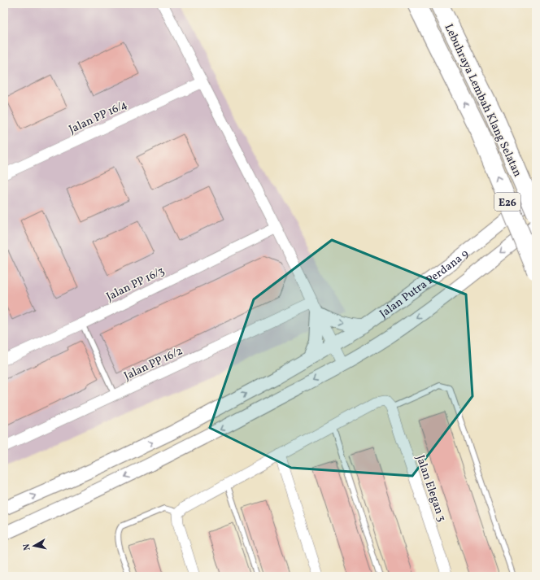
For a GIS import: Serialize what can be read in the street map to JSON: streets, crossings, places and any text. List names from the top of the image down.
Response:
{
  "streets": {
    "highway": ["Lebuhraya Lembah Klang Selatan", "E26"],
    "street": [
      "Jalan PP 16/4",
      "Jalan PP 16/3",
      "Jalan Putra Perdana 9",
      "Jalan PP 16/2",
      "Jalan Elegan 3"
    ]
  },
  "north": "left"
}
